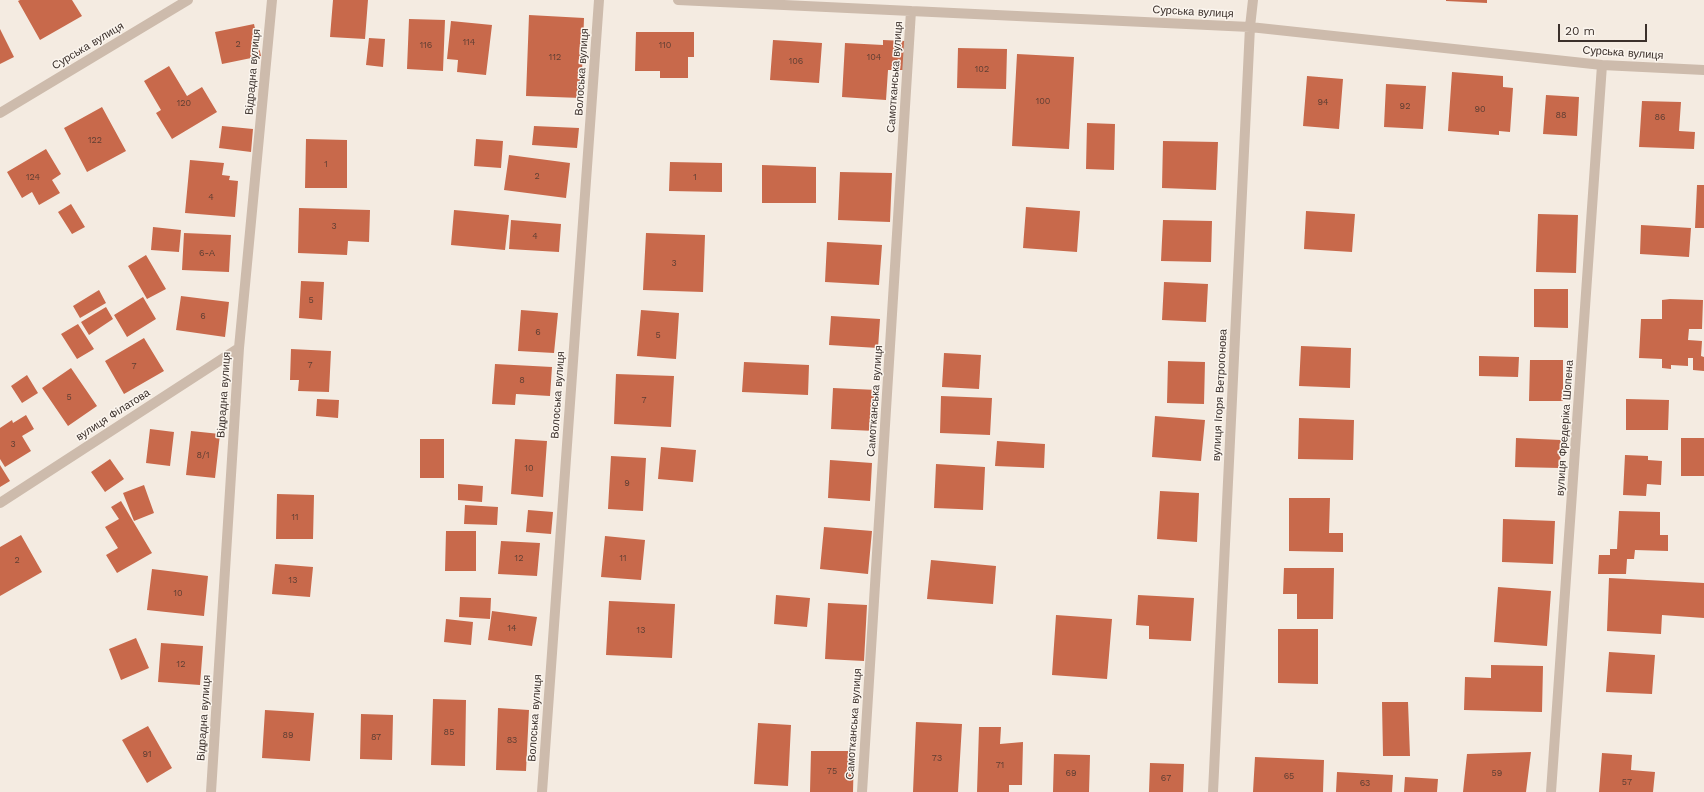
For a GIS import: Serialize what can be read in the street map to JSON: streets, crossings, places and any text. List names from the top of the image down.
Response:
{
  "streets": {
    "street": [
      "Сурська вулиця",
      "Відрадна вулиця",
      "Волоська вулиця",
      "Самотканська вулиця",
      "вулиця Ігоря Ветрогонова",
      "вулиця Філатова",
      "вулиця Фредеріка Шопена"
    ]
  },
  "crossings": [
    ["Сурська вулиця", "Самотканська вулиця"],
    ["Сурська вулиця", "вулиця Ігоря Ветрогонова"],
    ["Сурська вулиця", "вулиця Фредеріка Шопена"],
    ["Відрадна вулиця", "вулиця Філатова"]
  ],
  "house_numbers": [
    "114",
    "2",
    "116",
    "110",
    "112",
    "104",
    "106",
    "102",
    "100",
    "94",
    "120",
    "92",
    "90",
    "88",
    "86",
    "122",
    "1",
    "2",
    "124",
    "1",
    "4",
    "3",
    "4",
    "6-А",
    "3",
    "5",
    "6",
    "6",
    "5",
    "7",
    "7",
    "8",
    "5",
    "7",
    "3",
    "8/1",
    "10",
    "9",
    "11",
    "12",
    "11",
    "2",
    "13",
    "10",
    "14",
    "13",
    "12",
    "85",
    "89",
    "87",
    "83",
    "91",
    "73",
    "71",
    "75",
    "69",
    "59",
    "65",
    "67",
    "57",
    "63"
  ],
  "scale_bar": "20 m"
}
